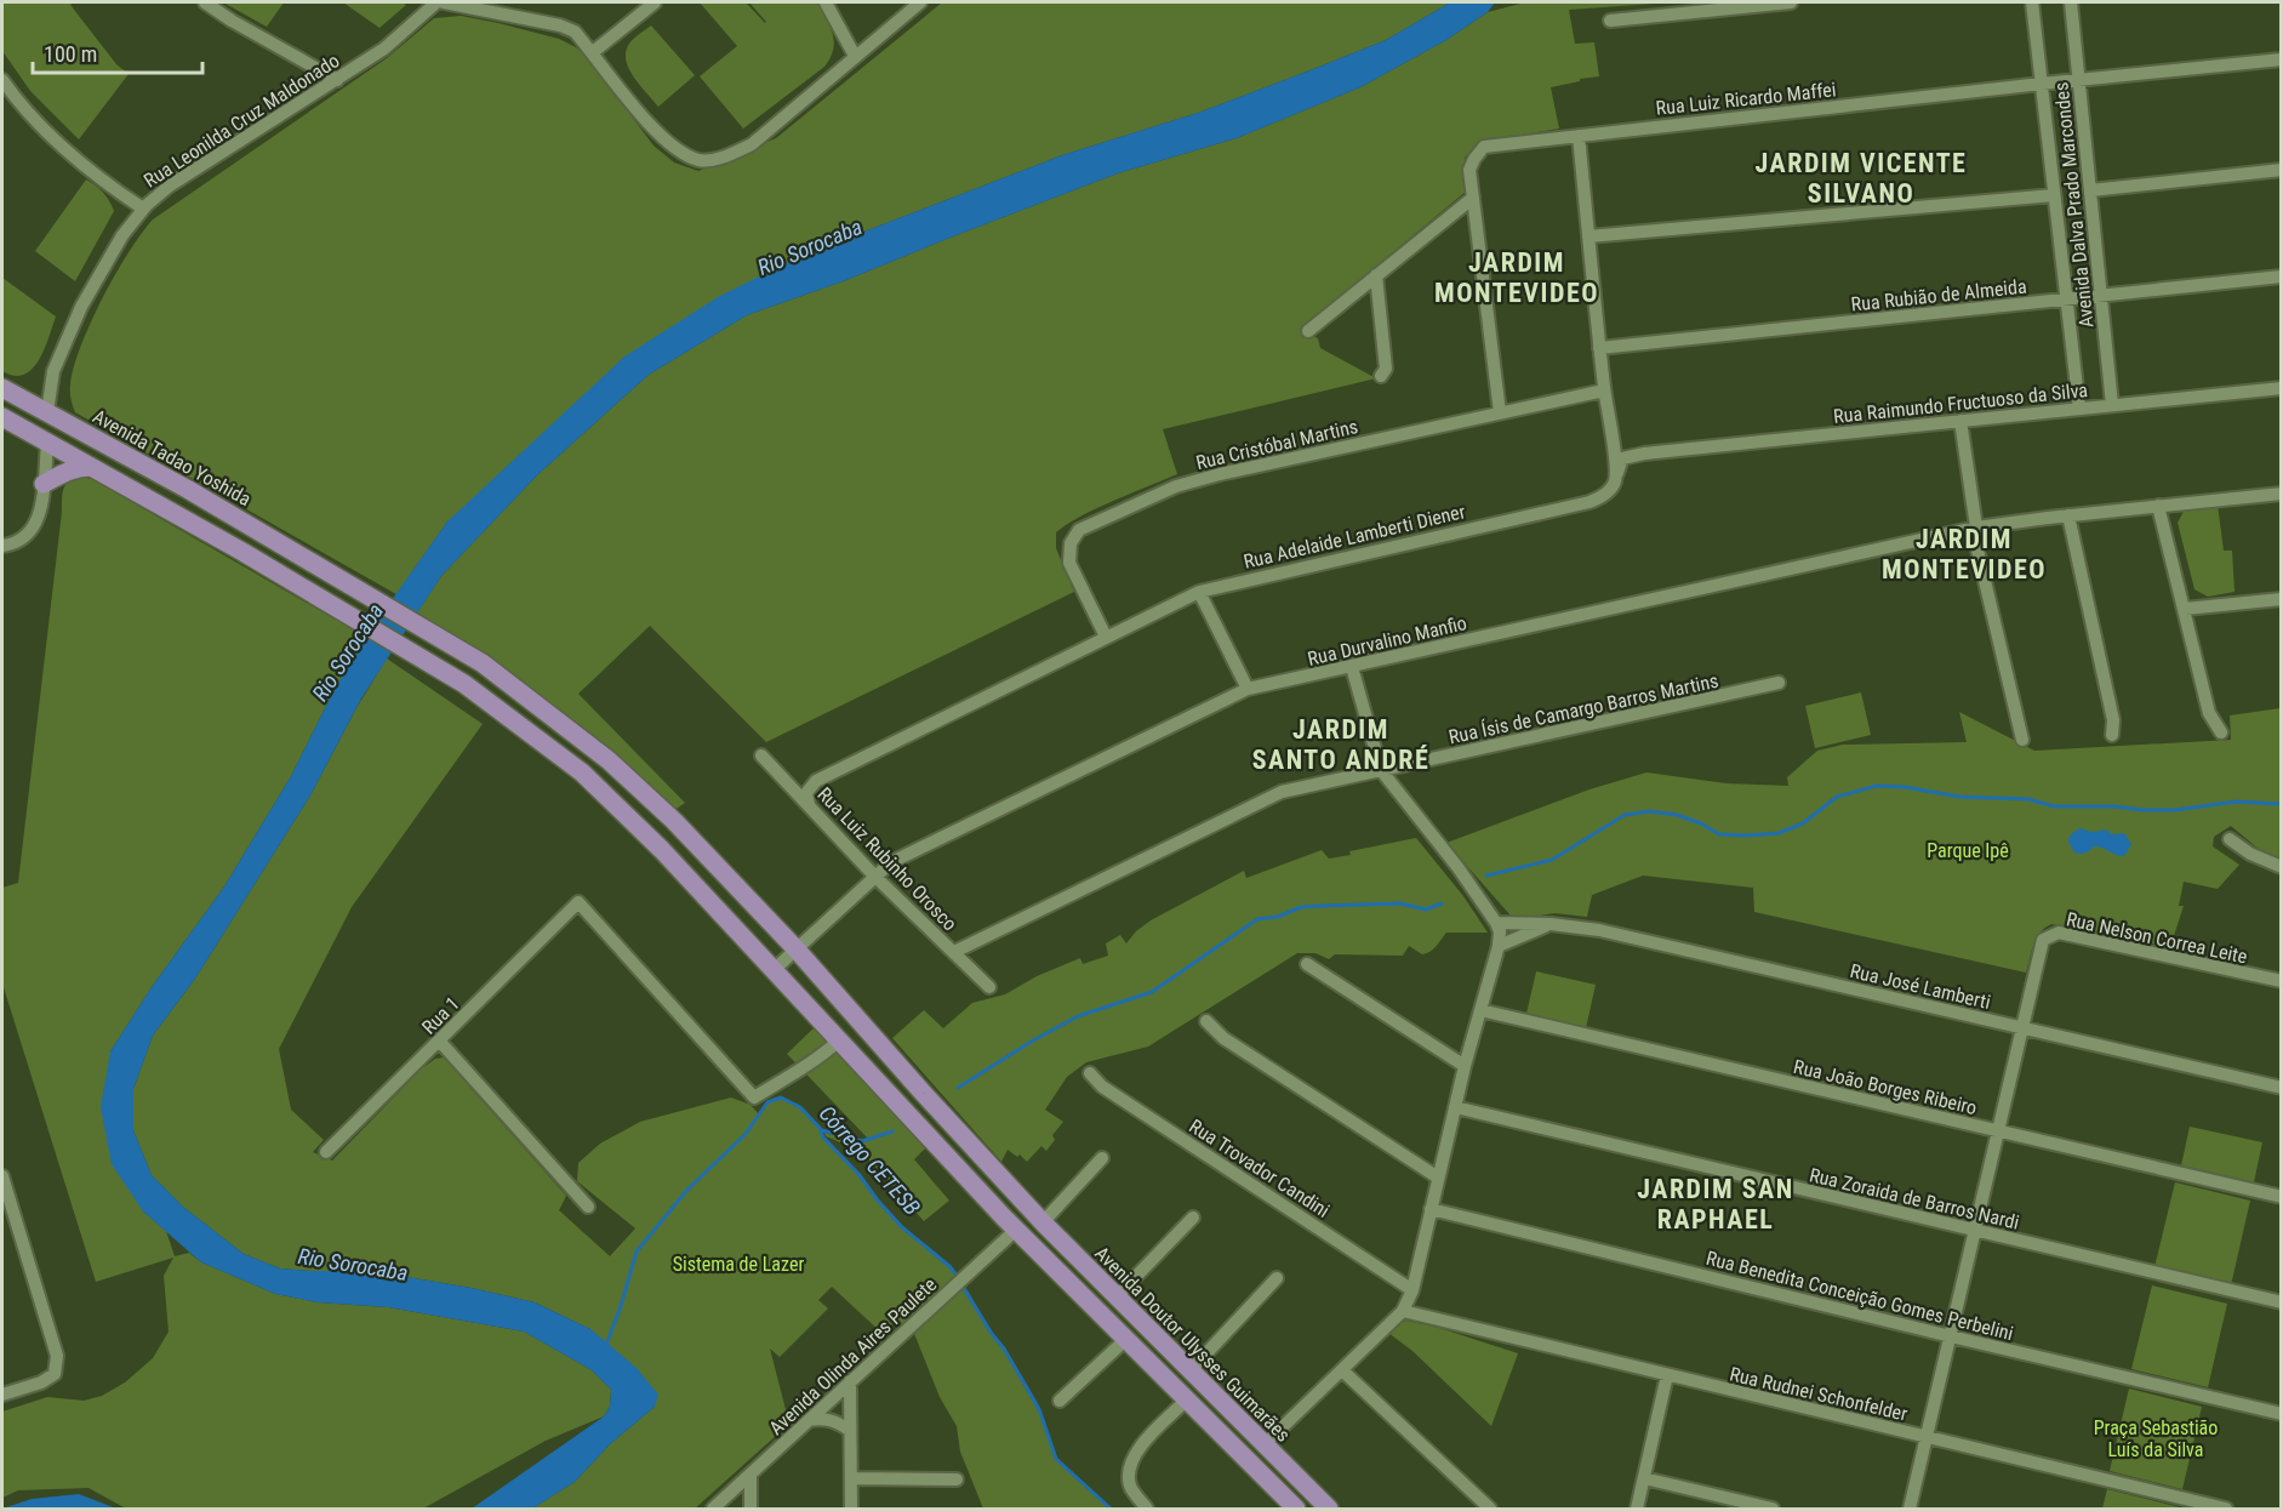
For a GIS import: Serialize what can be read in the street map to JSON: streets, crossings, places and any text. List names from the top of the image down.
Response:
{
  "streets": {
    "main road": ["Avenida Tadao Yoshida", "Avenida Doutor Ulysses Guimarães"],
    "street": [
      "Rua Luiz Ricardo Maffei",
      "Rua Leonilda Cruz Maldonado",
      "Avenida Dalva Prado Marcondes",
      "Rua Rubião de Almeida",
      "Rua Raimundo Fructuoso da Silva",
      "Rua Cristóbal Martins",
      "Rua Adelaide Lamberti Diener",
      "Rua Durvalino Manfio",
      "Rua Ísis de Camargo Barros Martins",
      "Rua Luiz Rubinho Orosco",
      "Rua Nelson Correa Leite",
      "Rua José Lamberti",
      "Rua 1",
      "Rua João Borges Ribeiro",
      "Rua Trovador Candini",
      "Rua Zoraida de Barros Nardi",
      "Rua Benedita Conceição Gomes Perbelini",
      "Avenida Olinda Aires Paulete",
      "Rua Rudnei Schonfelder"
    ]
  },
  "crossings": [
    ["Rua Luiz Ricardo Maffei", "Avenida Dalva Prado Marcondes"],
    ["Rua Luiz Ricardo Maffei", "Rua Cristóbal Martins"],
    ["Rua Leonilda Cruz Maldonado", "Avenida Tadao Yoshida"],
    ["Avenida Dalva Prado Marcondes", "Rua Rubião de Almeida"],
    ["Avenida Dalva Prado Marcondes", "Rua Raimundo Fructuoso da Silva"],
    ["Rua Raimundo Fructuoso da Silva", "Rua Adelaide Lamberti Diener"],
    ["Rua Cristóbal Martins", "Rua Adelaide Lamberti Diener"],
    ["Avenida Tadao Yoshida", "Avenida Doutor Ulysses Guimarães"],
    ["Rua Durvalino Manfio", "Rua Luiz Rubinho Orosco"],
    ["Rua Durvalino Manfio", "Avenida Doutor Ulysses Guimarães"],
    ["Rua Ísis de Camargo Barros Martins", "Rua Luiz Rubinho Orosco"],
    ["Rua Nelson Correa Leite", "Rua José Lamberti"],
    ["Rua Nelson Correa Leite", "Rua João Borges Ribeiro"],
    ["Rua Nelson Correa Leite", "Rua Zoraida de Barros Nardi"],
    ["Rua Nelson Correa Leite", "Rua Benedita Conceição Gomes Perbelini"],
    ["Rua Nelson Correa Leite", "Rua Rudnei Schonfelder"]
  ],
  "districts": [
    "JARDIM VICENTE SILVANO",
    "JARDIM MONTEVIDEO",
    "JARDIM MONTEVIDEO",
    "JARDIM SANTO ANDRÉ",
    "JARDIM SAN RAPHAEL"
  ],
  "water": ["Rio Sorocaba", "Córrego CETESB"],
  "parks": ["Parque Ipê", "Sistema de Lazer", "Praça Sebastião Luís da Silva"],
  "scale_bar": "100 m"
}
